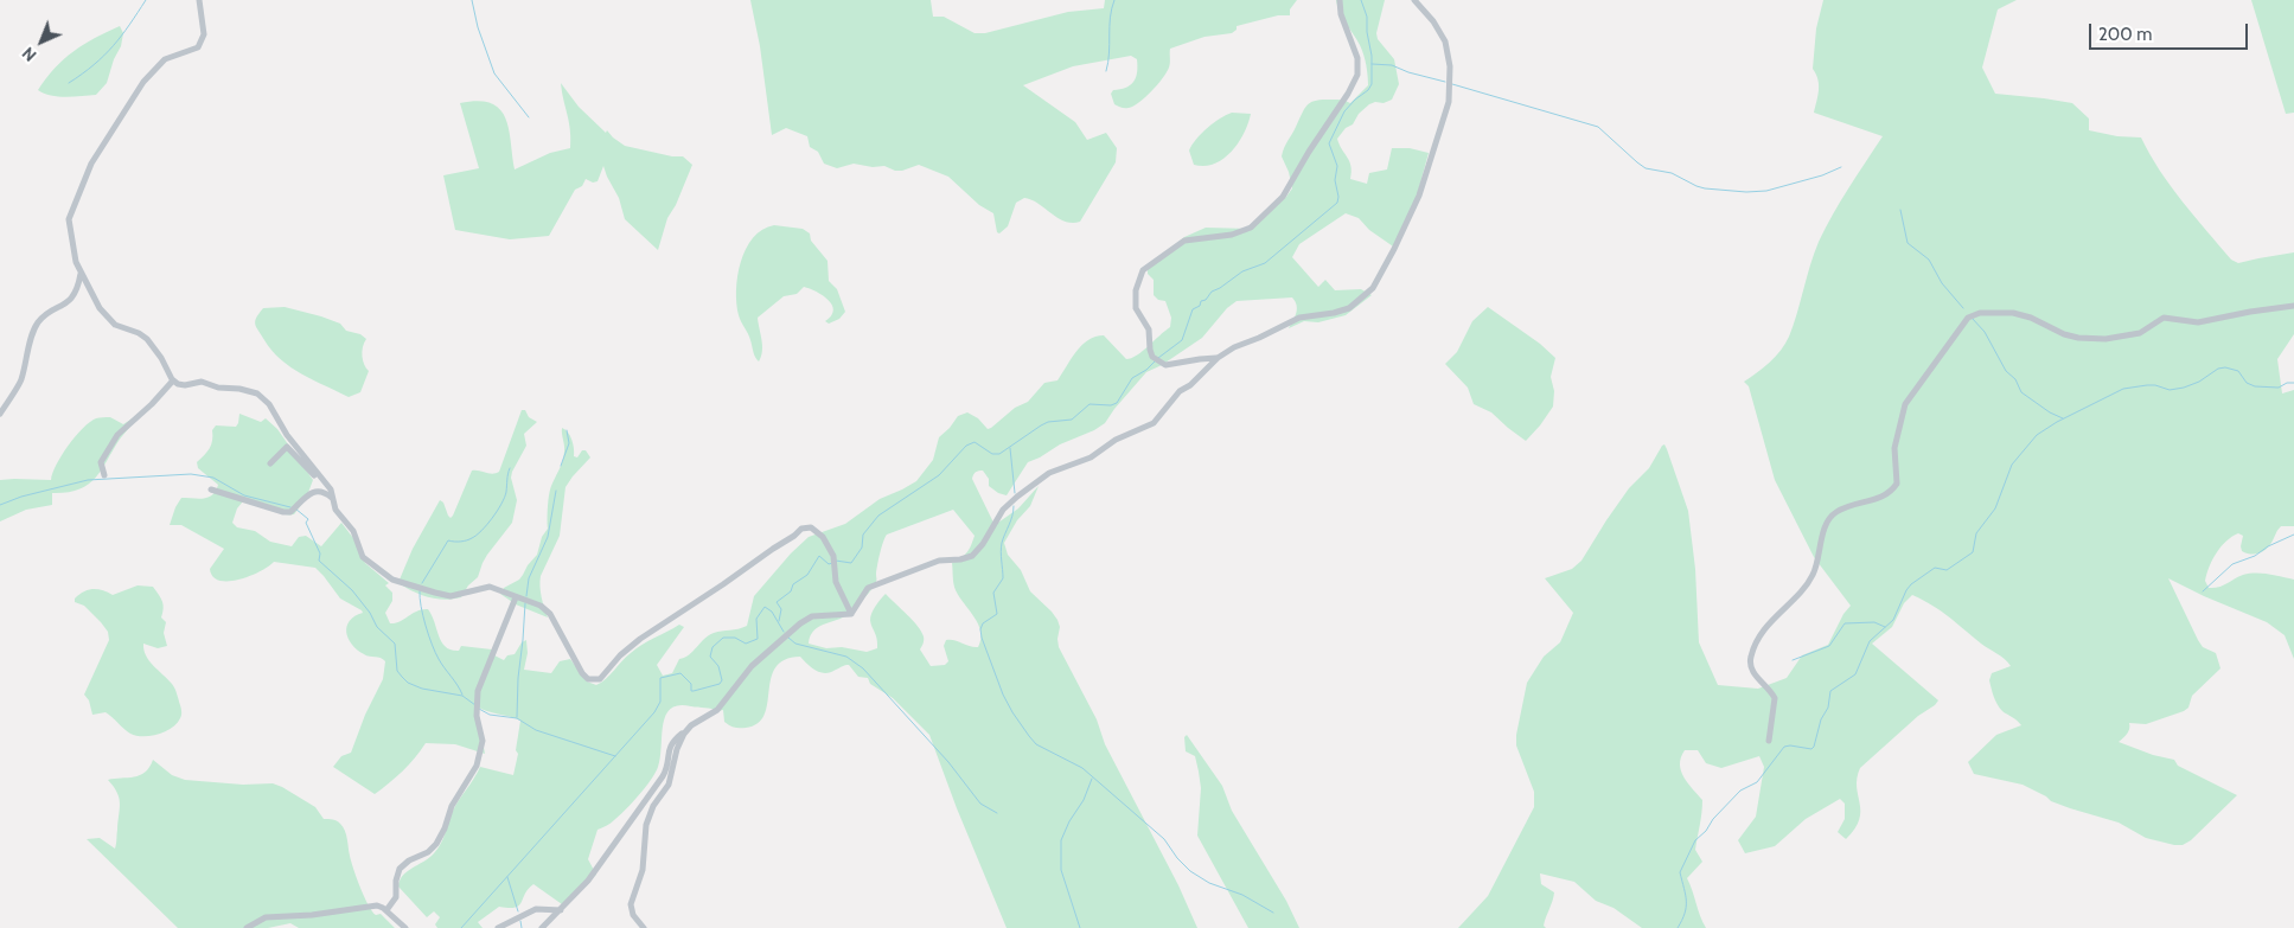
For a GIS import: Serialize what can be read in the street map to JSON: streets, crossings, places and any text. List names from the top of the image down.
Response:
{
  "scale_bar": "200 m",
  "north": "bottom left"
}
